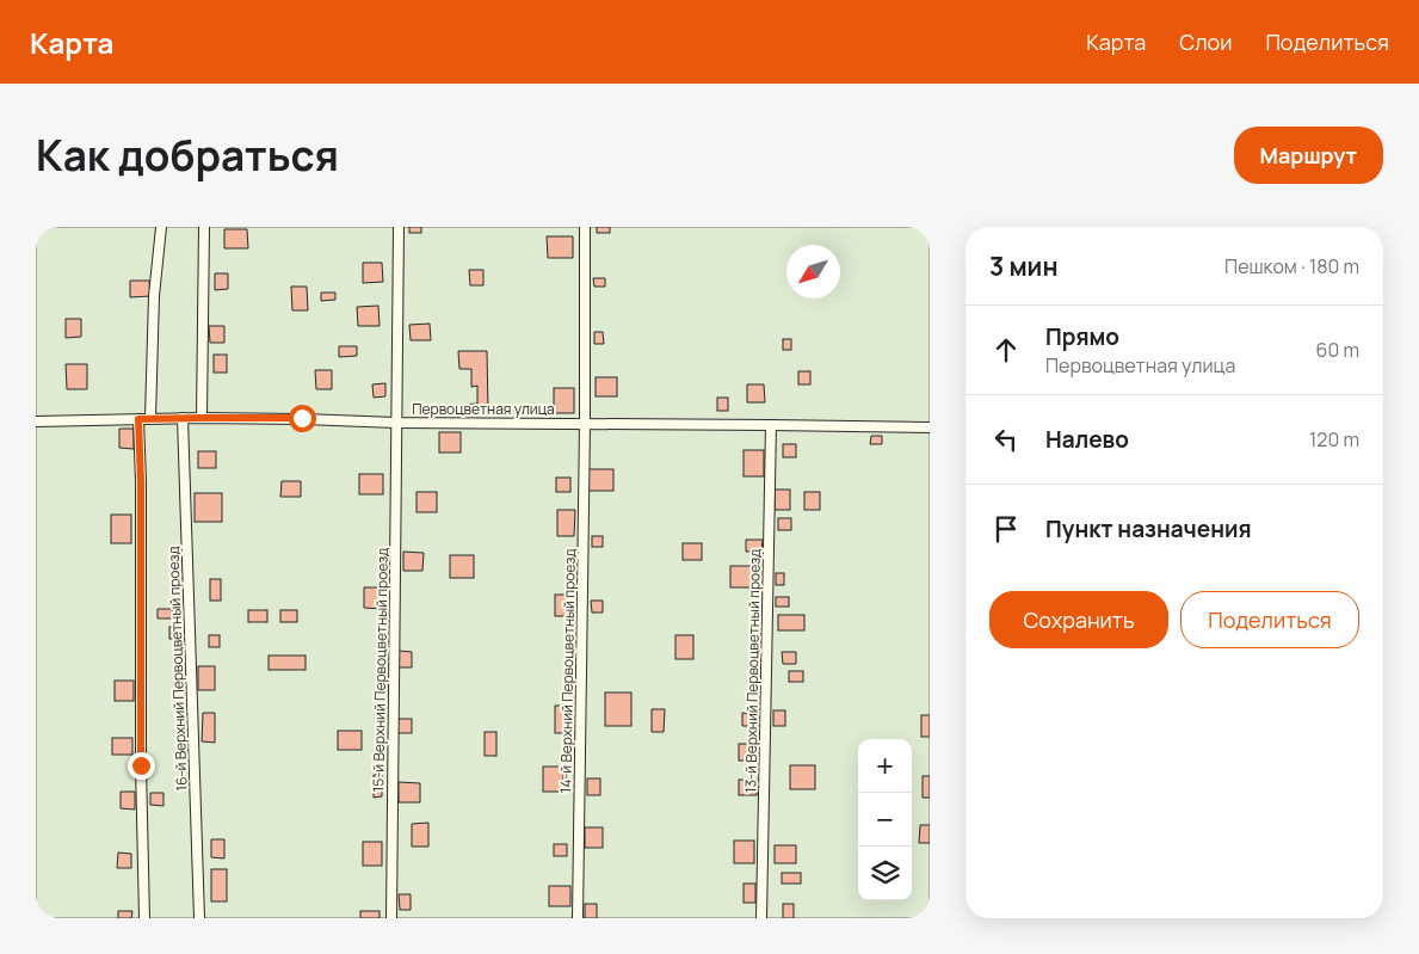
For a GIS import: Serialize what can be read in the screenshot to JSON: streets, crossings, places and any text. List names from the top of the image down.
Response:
{
  "streets": {
    "lane": [
      "Первоцветная улица",
      "16-й Верхний Первоцветный проезд",
      "15-й Верхний Первоцветный проезд",
      "14-й Верхний Первоцветный проезд",
      "13-й Верхний Первоцветный проезд"
    ]
  },
  "crossings": [
    ["Первоцветная улица", "16-й Верхний Первоцветный проезд"],
    ["Первоцветная улица", "15-й Верхний Первоцветный проезд"],
    ["Первоцветная улица", "14-й Верхний Первоцветный проезд"],
    ["Первоцветная улица", "13-й Верхний Первоцветный проезд"]
  ],
  "north": "bottom left",
  "page": {
    "header": "Карта",
    "nav": ["Карта", "Слои", "Поделиться"],
    "title": "Как добраться",
    "buttons": [
      "Маршрут",
      ["Сохранить", "Поделиться"]
    ],
    "heading": ["3 мин", "Пешком · 180 m"],
    "list": [
      ["Прямо", "Первоцветная улица", "60 m"],
      ["Налево", "120 m"],
      "Пункт назначения"
    ],
    "map_buttons": ["+", "−"]
  }
}
